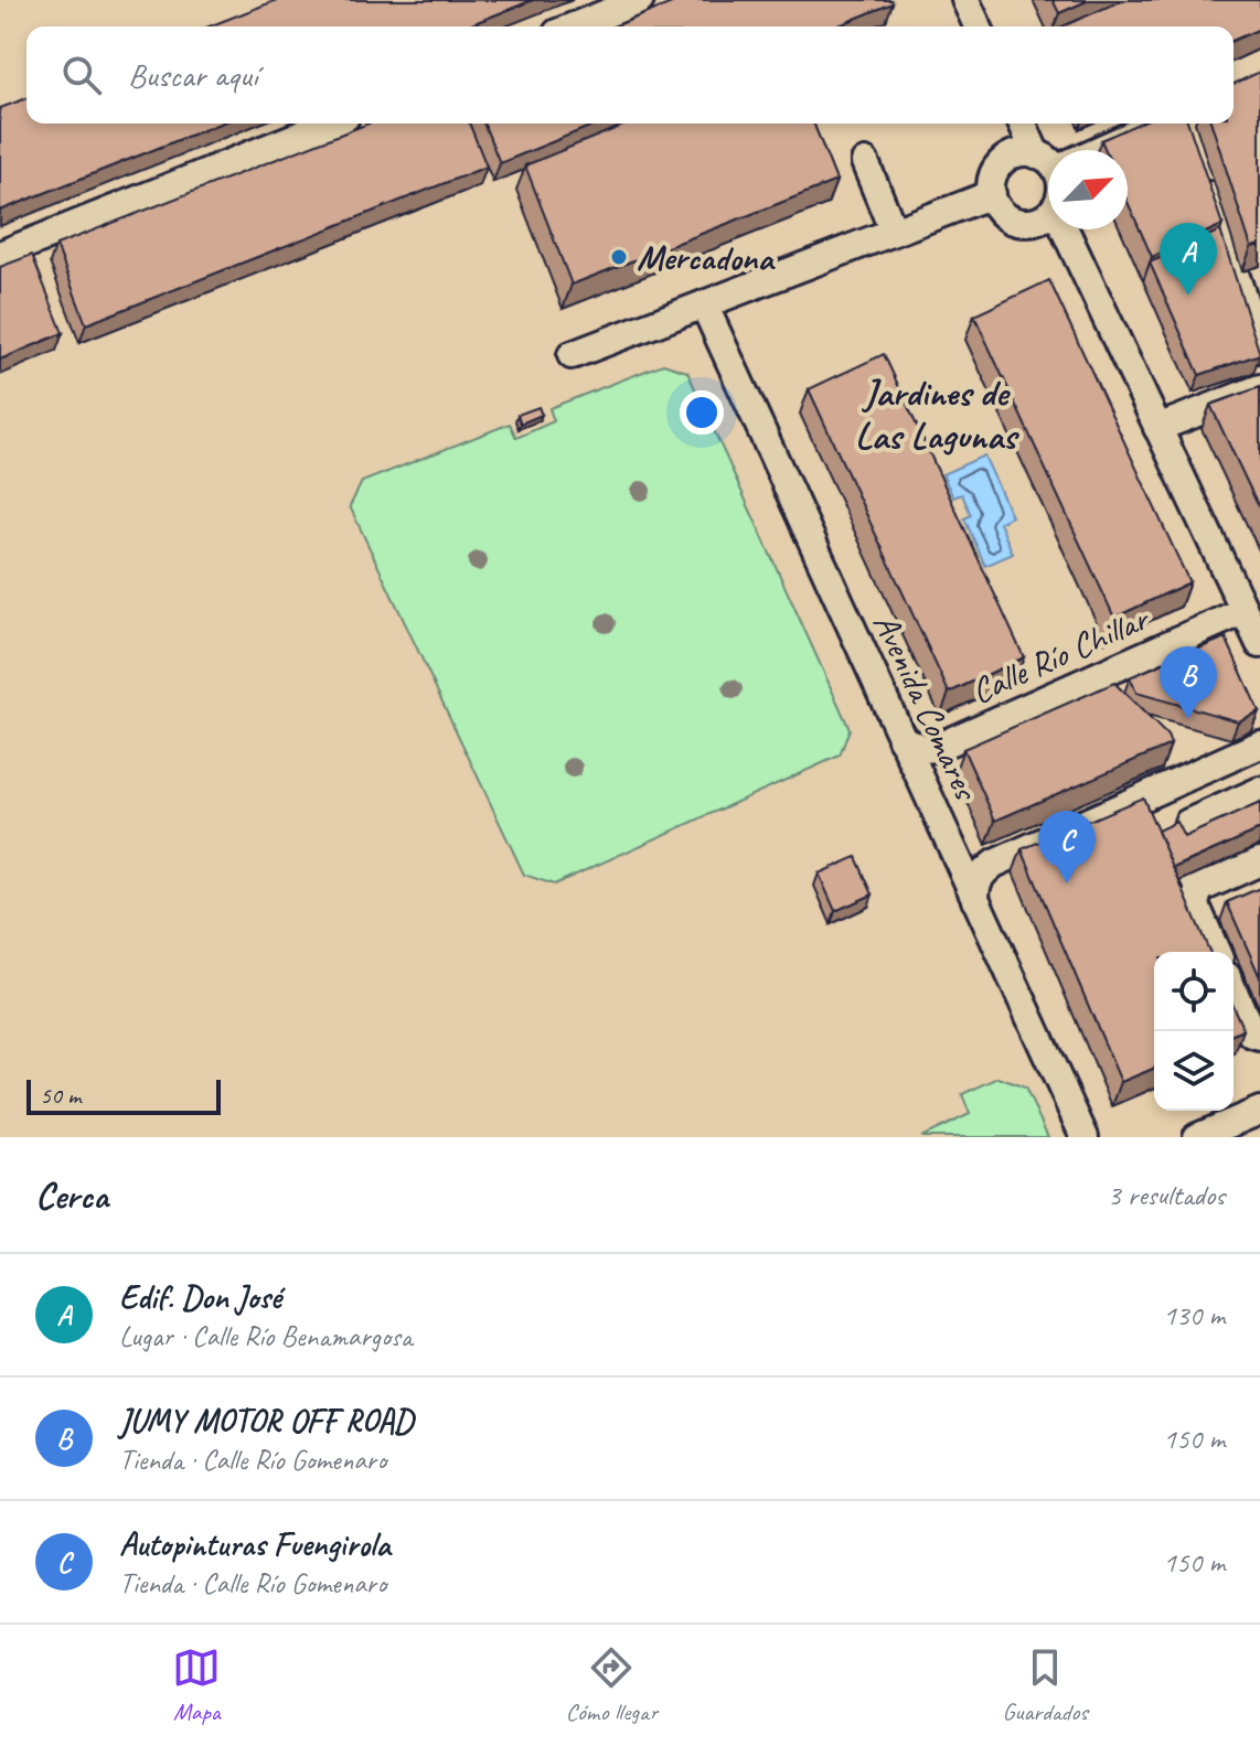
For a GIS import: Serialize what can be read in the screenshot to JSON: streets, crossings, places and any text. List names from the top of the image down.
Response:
{
  "streets": {
    "street": ["Calle Río Chillar", "Avenida Comares"]
  },
  "crossings": [
    ["Calle Río Chillar", "Avenida Comares"]
  ],
  "districts": ["Jardines de Las Lagunas"],
  "places": ["Mercadona"],
  "scale_bar": "50 m",
  "north": "top right",
  "page": {
    "search": "Buscar aquí",
    "pins": ["A", "B", "C"],
    "scale": "50 m",
    "heading": ["Cerca", "3 resultados"],
    "list": [
      {
        "mark": "A",
        "name": "Edif. Don José",
        "note": "Lugar · Calle Río Benamargosa",
        "value": "130 m"
      },
      {
        "mark": "B",
        "name": "JUMY MOTOR OFF ROAD",
        "note": "Tienda · Calle Río Gomenaro",
        "value": "150 m"
      },
      {
        "mark": "C",
        "name": "Autopinturas Fuengirola",
        "note": "Tienda · Calle Río Gomenaro",
        "value": "150 m"
      }
    ],
    "nav": ["Mapa", "Cómo llegar", "Guardados"]
  }
}
